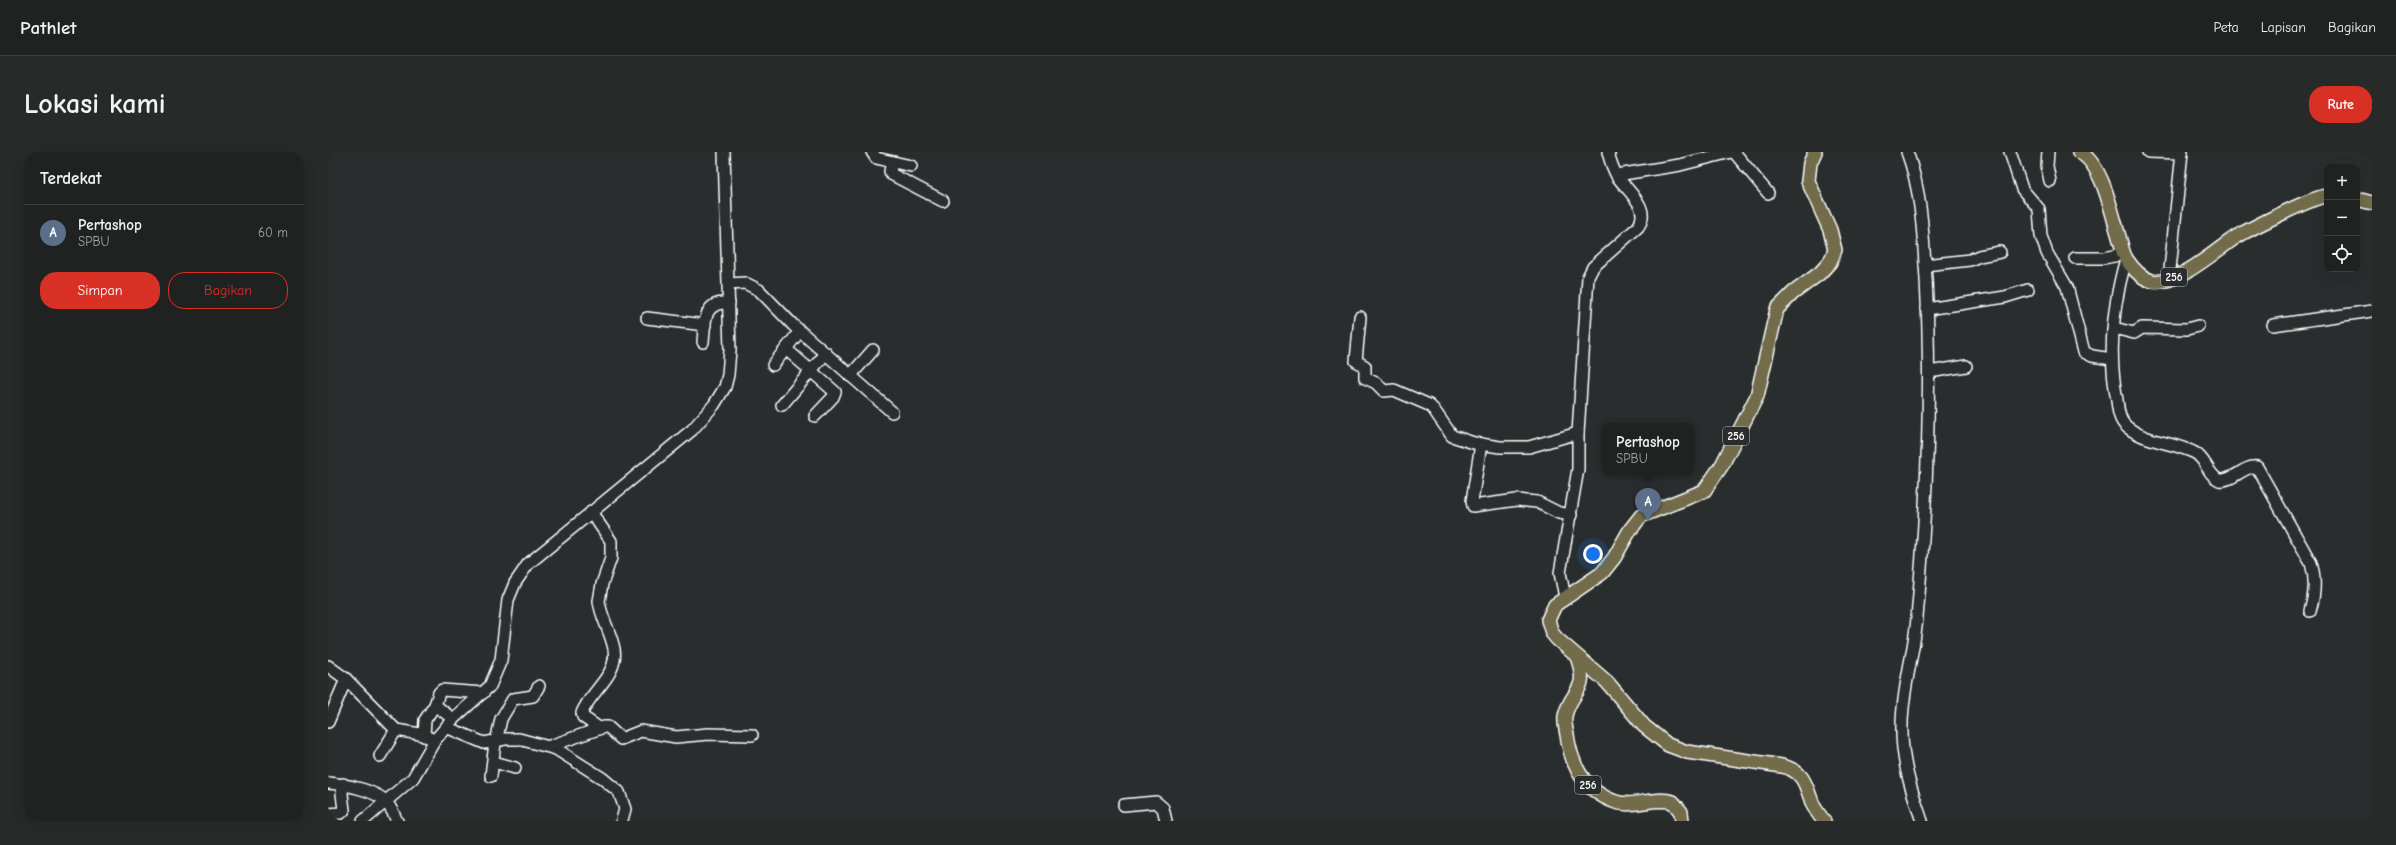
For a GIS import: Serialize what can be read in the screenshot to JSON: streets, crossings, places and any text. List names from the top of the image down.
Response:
{
  "streets": {
    "main road": ["256"]
  },
  "page": {
    "header": "Pathlet",
    "nav": ["Peta", "Lapisan", "Bagikan"],
    "buttons": [
      "Rute",
      ["Simpan", "Bagikan"]
    ],
    "title": "Lokasi kami",
    "heading": "Terdekat",
    "map_buttons": ["+", "−"],
    "list": [
      {
        "mark": "A",
        "name": "Pertashop",
        "note": "SPBU",
        "value": "60 m"
      }
    ],
    "popup": ["Pertashop", "SPBU"],
    "pins": "A"
  }
}
